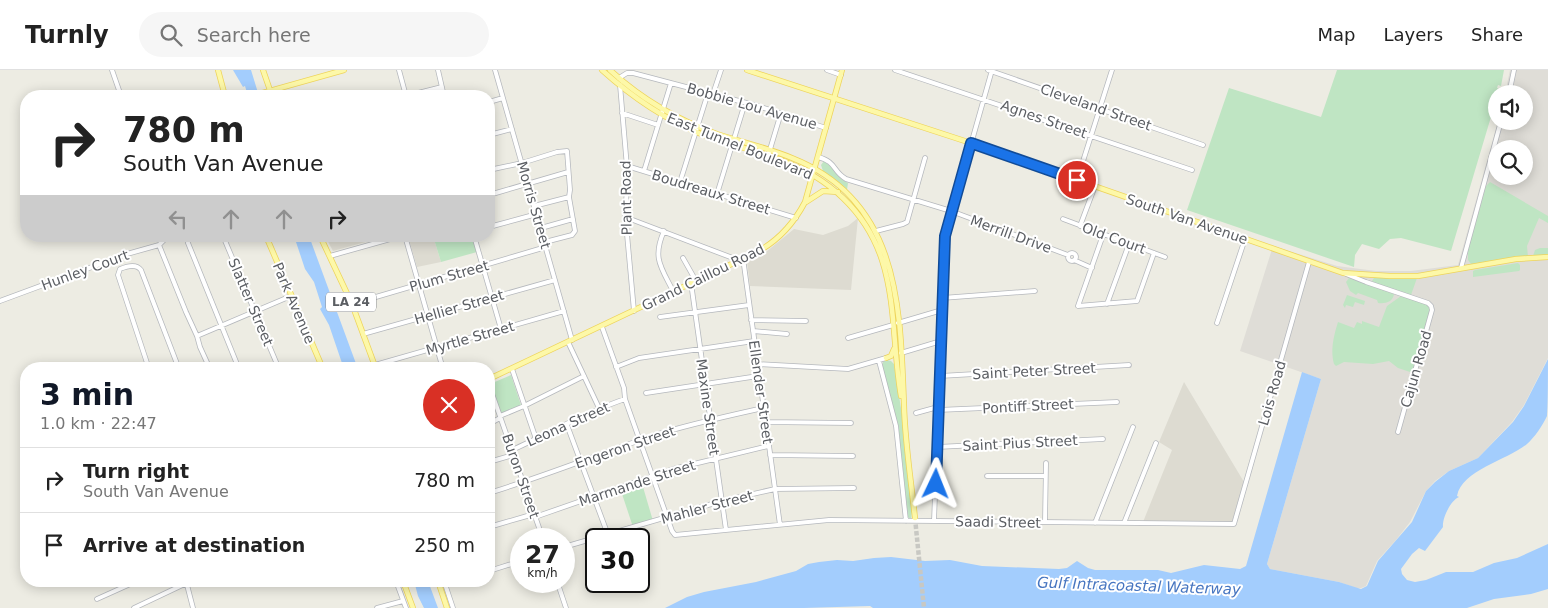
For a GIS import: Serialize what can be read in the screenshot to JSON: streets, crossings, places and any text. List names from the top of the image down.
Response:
{
  "streets": {
    "main road": [
      "East Tunnel Boulevard",
      "South Van Avenue",
      "Grand Caillou Road",
      "LA 24",
      "Park Avenue"
    ],
    "street": [
      "Bobbie Lou Avenue",
      "Cleveland Street",
      "Agnes Street",
      "Boudreaux Street",
      "Plant Road",
      "Morris Street",
      "Merrill Drive",
      "Old Court",
      "Hunley Court",
      "Plum Street",
      "Slatter Street",
      "Hellier Street",
      "Myrtle Street",
      "Cajun Road",
      "Saint Peter Street",
      "Ellender Street",
      "Lois Road",
      "Pontiff Street",
      "Maxine Street",
      "Leona Street",
      "Saint Pius Street",
      "Engeron Street",
      "Buron Street",
      "Marmande Street",
      "Mahler Street",
      "Saadi Street"
    ]
  },
  "crossings": [
    ["Bobbie Lou Avenue", "East Tunnel Boulevard"],
    ["Bobbie Lou Avenue", "Grand Caillou Road"],
    ["East Tunnel Boulevard", "Plant Road"],
    ["East Tunnel Boulevard", "Grand Caillou Road"],
    ["Boudreaux Street", "Plant Road"],
    ["Boudreaux Street", "Grand Caillou Road"],
    ["Plant Road", "Grand Caillou Road"],
    ["Morris Street", "Plum Street"],
    ["Morris Street", "Grand Caillou Road"],
    ["Morris Street", "Hellier Street"],
    ["Morris Street", "Myrtle Street"],
    ["Morris Street", "Leona Street"],
    ["South Van Avenue", "Grand Caillou Road"],
    ["South Van Avenue", "Lois Road"],
    ["Merrill Drive", "Grand Caillou Road"],
    ["Plum Street", "LA 24"],
    ["Grand Caillou Road", "Ellender Street"],
    ["Grand Caillou Road", "Maxine Street"],
    ["LA 24", "Hellier Street"],
    ["Ellender Street", "Engeron Street"],
    ["Ellender Street", "Marmande Street"],
    ["Ellender Street", "Mahler Street"],
    ["Ellender Street", "Saadi Street"],
    ["Lois Road", "Saadi Street"],
    ["Maxine Street", "Engeron Street"],
    ["Maxine Street", "Marmande Street"],
    ["Maxine Street", "Mahler Street"],
    ["Maxine Street", "Saadi Street"],
    ["Leona Street", "Buron Street"],
    ["Engeron Street", "Buron Street"],
    ["Buron Street", "Marmande Street"],
    ["Mahler Street", "Saadi Street"]
  ],
  "water": ["Gulf Intracoastal Waterway"],
  "page": {
    "header": "Turnly",
    "search": "Search here",
    "nav": ["Map", "Layers", "Share"],
    "turn": ["780 m", "South Van Avenue"],
    "heading": ["3 min", "1.0 km · 22:47"],
    "list": [
      {
        "name": "Turn right",
        "note": "South Van Avenue",
        "value": "780 m"
      },
      {
        "name": "Arrive at destination",
        "value": "250 m"
      }
    ],
    "speed": "27 km/h",
    "limit": "30"
  }
}
